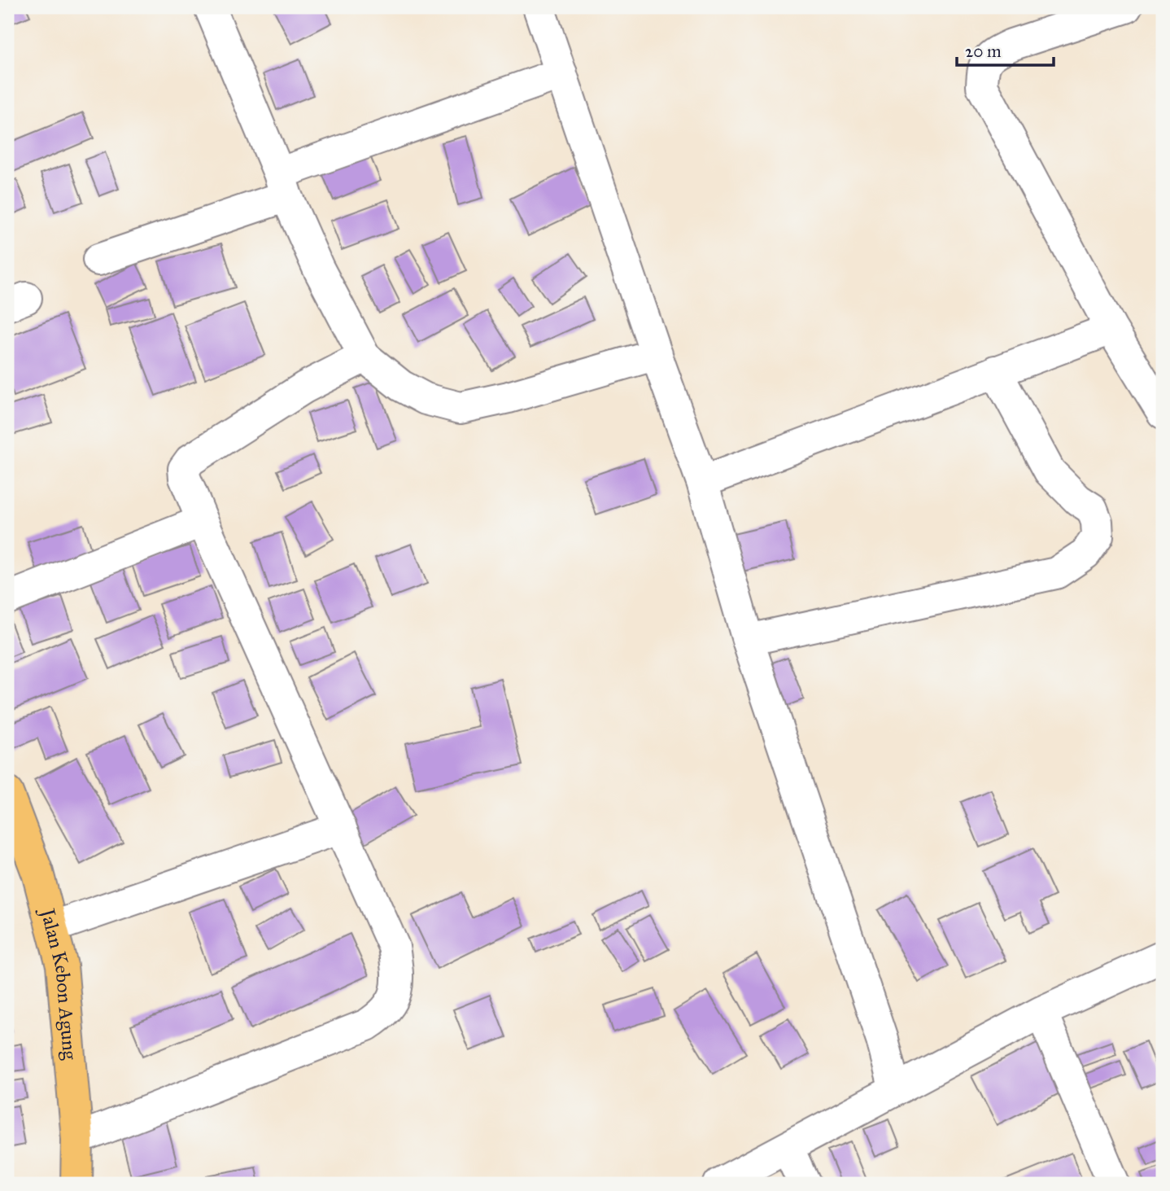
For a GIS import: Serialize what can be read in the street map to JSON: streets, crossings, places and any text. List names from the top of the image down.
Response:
{
  "streets": {
    "main road": ["Jalan Kebon Agung"]
  },
  "scale_bar": "20 m"
}
